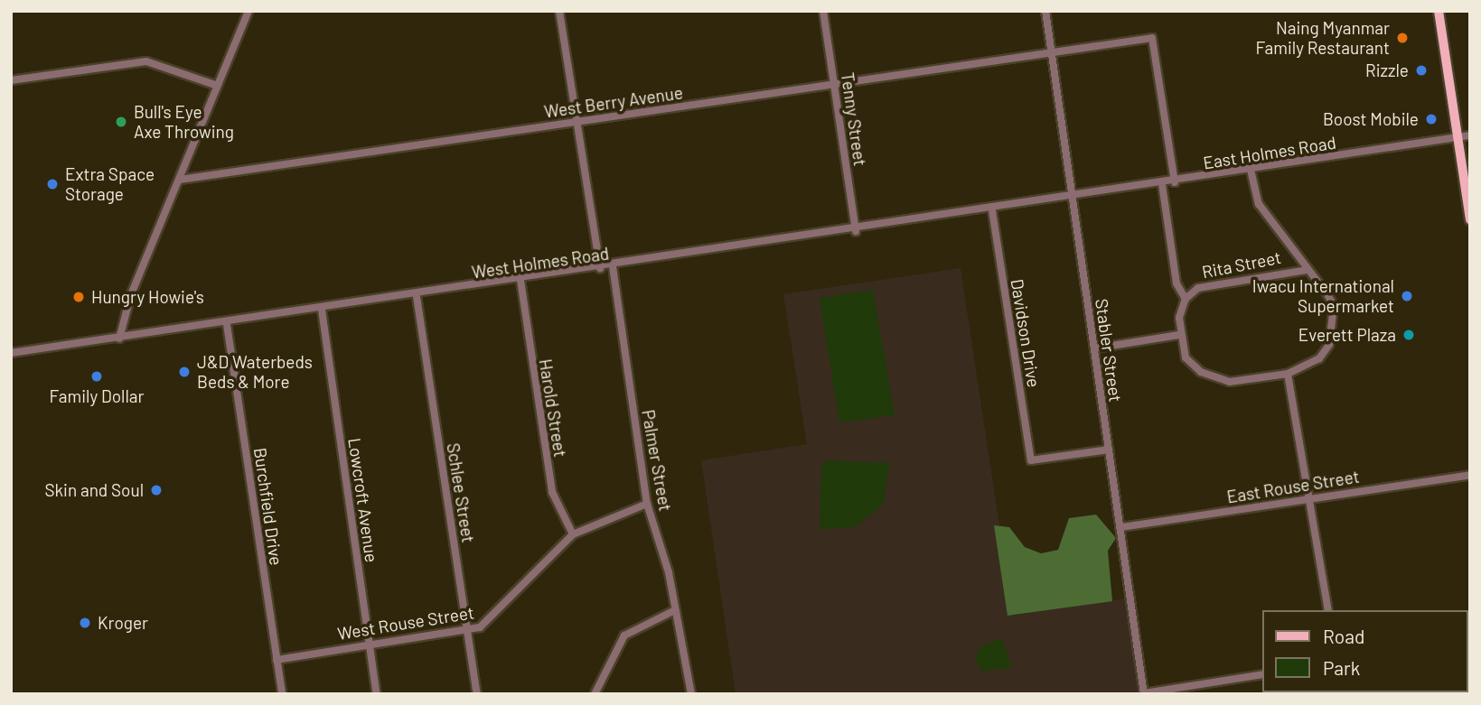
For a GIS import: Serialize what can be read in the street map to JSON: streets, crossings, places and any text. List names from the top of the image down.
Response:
{
  "streets": {
    "street": [
      "West Berry Avenue",
      "Tenny Street",
      "East Holmes Road",
      "West Holmes Road",
      "Rita Street",
      "Davidson Drive",
      "Stabler Street",
      "Harold Street",
      "Palmer Street",
      "East Rouse Street",
      "Schlee Street",
      "Lowcroft Avenue",
      "Burchfield Drive",
      "West Rouse Street"
    ]
  },
  "crossings": [
    ["West Berry Avenue", "Tenny Street"],
    ["West Berry Avenue", "East Holmes Road"],
    ["West Berry Avenue", "Stabler Street"],
    ["Tenny Street", "West Holmes Road"],
    ["East Holmes Road", "West Holmes Road"],
    ["East Holmes Road", "Stabler Street"],
    ["West Holmes Road", "Davidson Drive"],
    ["West Holmes Road", "Stabler Street"],
    ["West Holmes Road", "Harold Street"],
    ["West Holmes Road", "Palmer Street"],
    ["West Holmes Road", "Schlee Street"],
    ["West Holmes Road", "Lowcroft Avenue"],
    ["West Holmes Road", "Burchfield Drive"],
    ["Davidson Drive", "Stabler Street"],
    ["Stabler Street", "East Rouse Street"],
    ["Harold Street", "West Rouse Street"],
    ["Palmer Street", "West Rouse Street"],
    ["Schlee Street", "West Rouse Street"],
    ["Lowcroft Avenue", "West Rouse Street"],
    ["Burchfield Drive", "West Rouse Street"]
  ],
  "places": [
    "Naing Myanmar Family Restaurant",
    "Rizzle",
    "Boost Mobile",
    "Bull's Eye Axe Throwing",
    "Extra Space Storage",
    "Iwacu International Supermarket",
    "Hungry Howie's",
    "Everett Plaza",
    "J&D Waterbeds Beds & More",
    "Family Dollar",
    "Skin and Soul",
    "Kroger"
  ],
  "legend": ["Road", "Park"]
}
